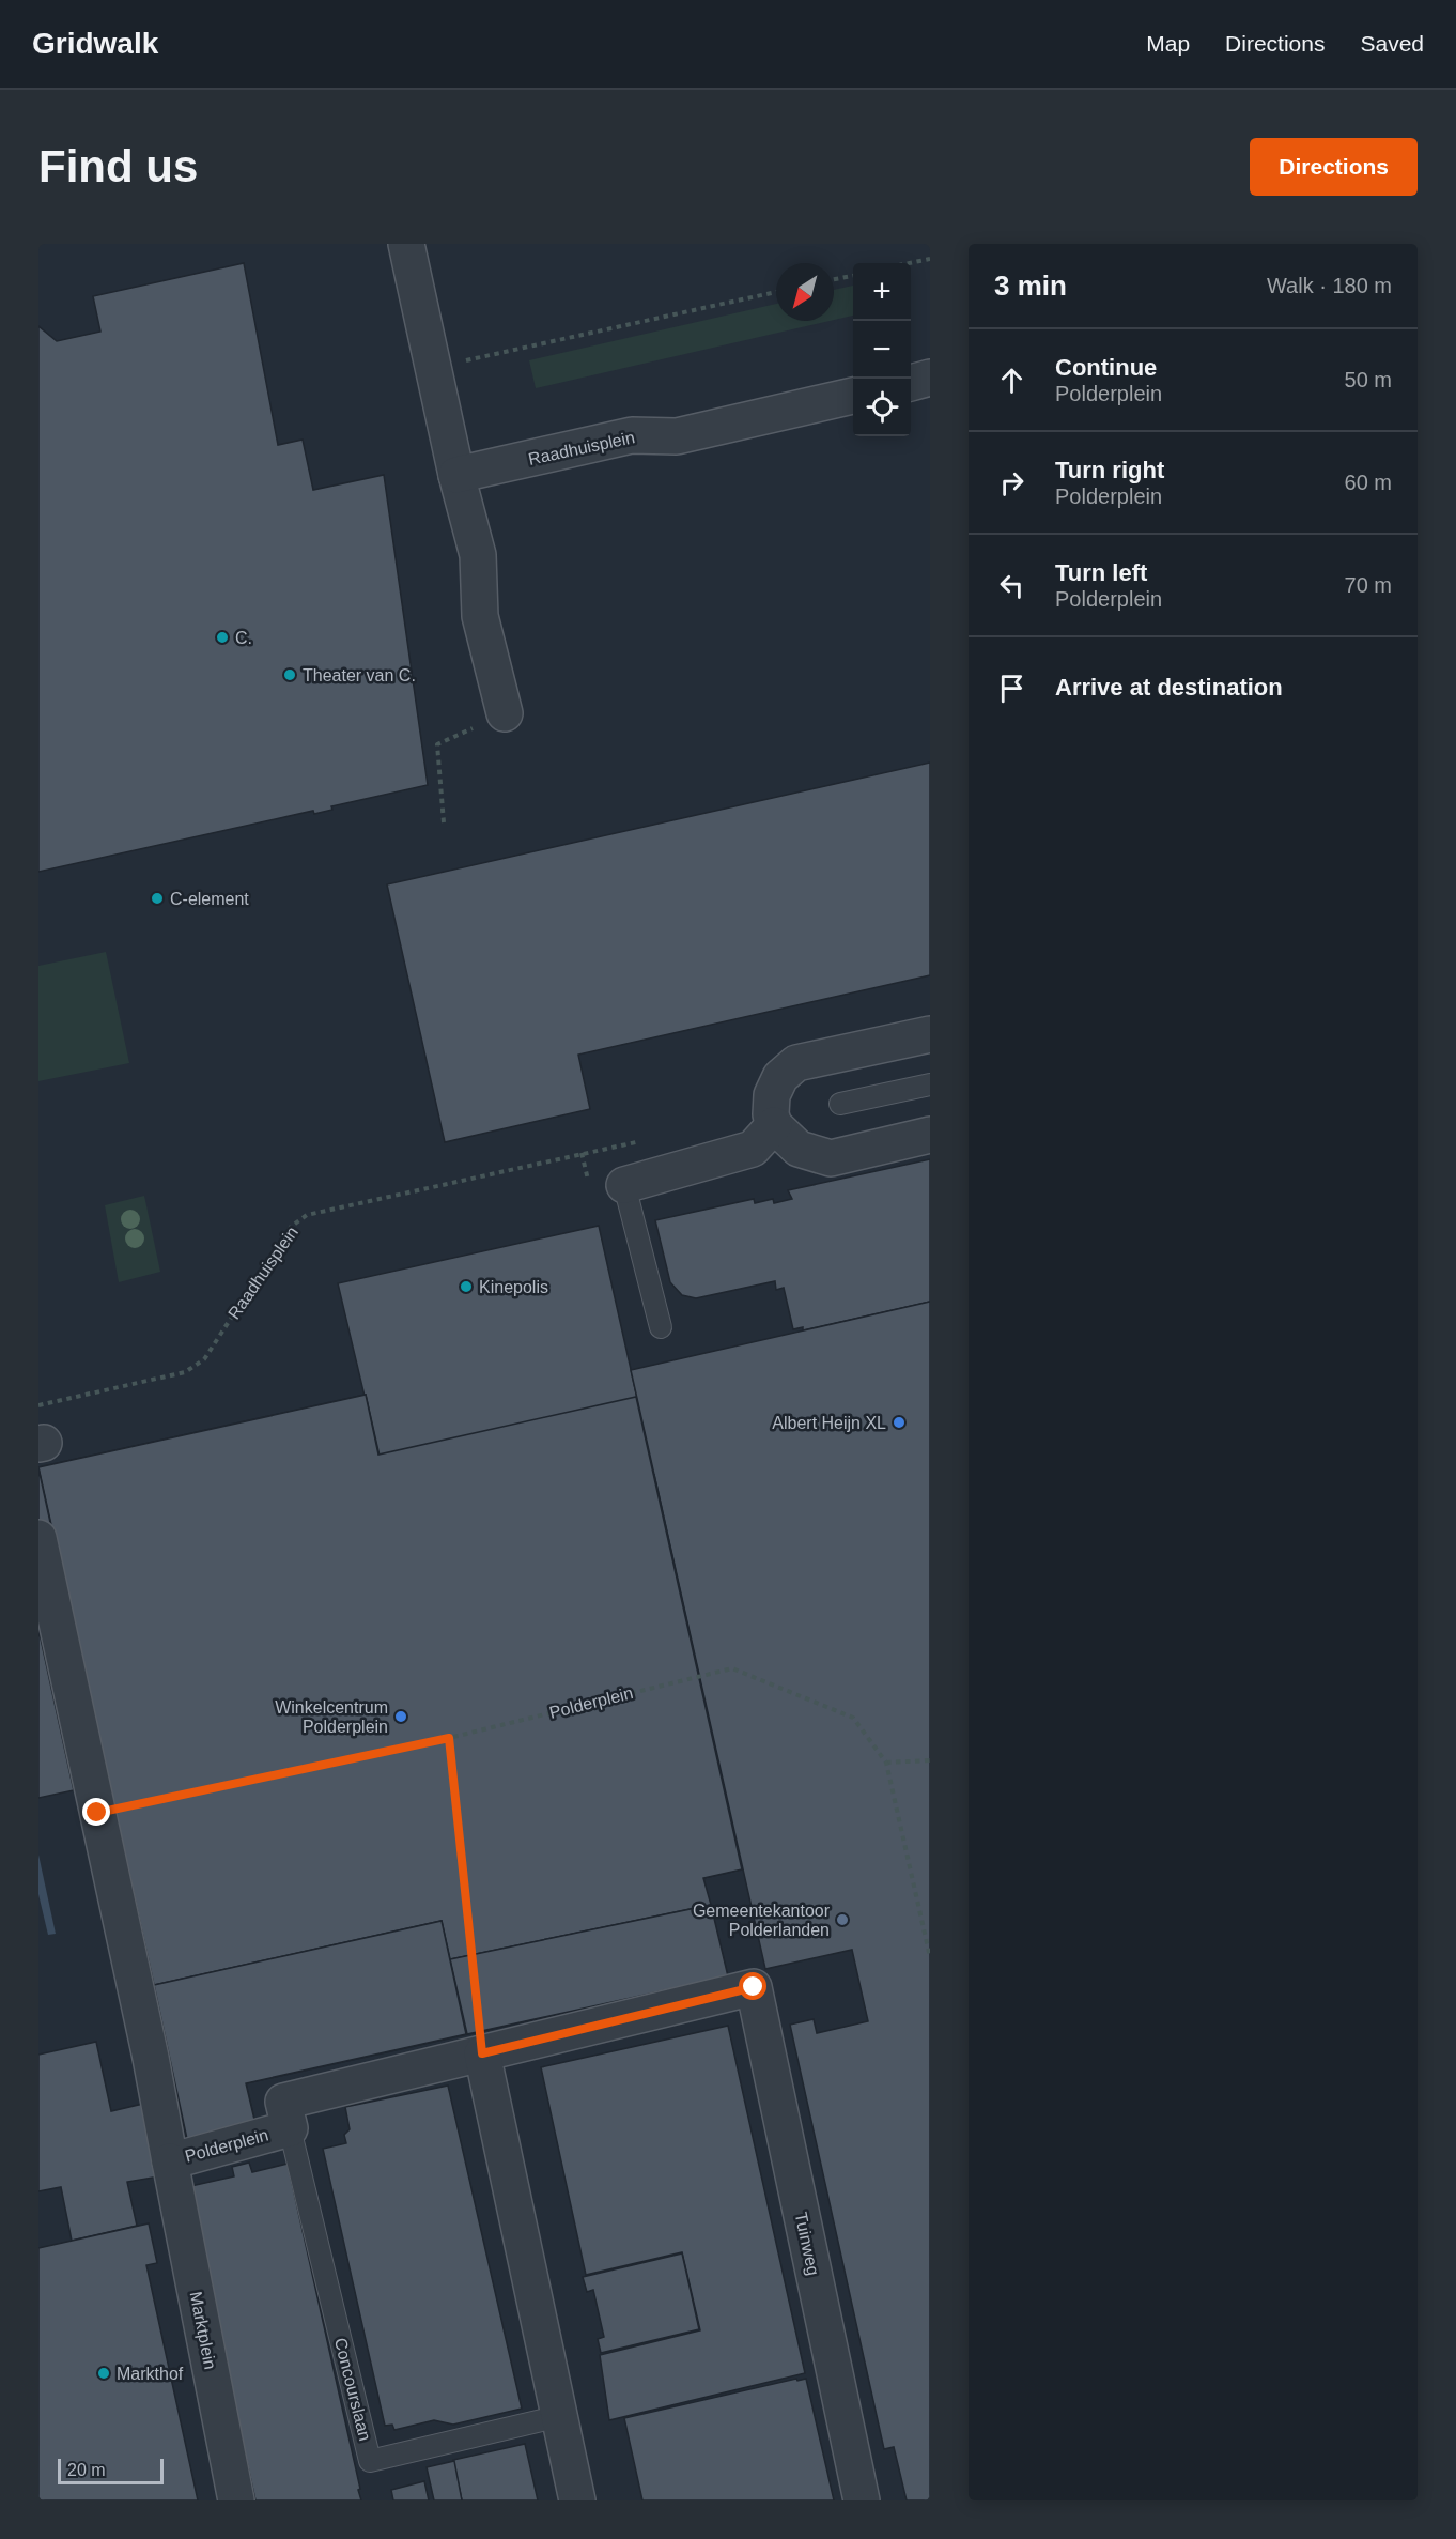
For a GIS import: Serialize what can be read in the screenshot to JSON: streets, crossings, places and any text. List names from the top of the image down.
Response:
{
  "streets": {
    "street": [
      "Raadhuisplein",
      "Polderplein",
      "Tuinweg",
      "Marktplein"
    ],
    "lane": ["Concourslaan"]
  },
  "crossings": [
    ["Polderplein", "Tuinweg"],
    ["Polderplein", "Marktplein"],
    ["Polderplein", "Concourslaan"]
  ],
  "places": [
    "C.",
    "Theater van C.",
    "C-element",
    "Kinepolis",
    "Albert Heijn XL",
    "Winkelcentrum Polderplein",
    "Gemeentekantoor Polderlanden",
    "Markthof"
  ],
  "scale_bar": "20 m",
  "north": "bottom left",
  "page": {
    "header": "Gridwalk",
    "nav": ["Map", "Directions", "Saved"],
    "buttons": "Directions",
    "title": "Find us",
    "heading": ["3 min", "Walk · 180 m"],
    "map_buttons": ["+", "−"],
    "list": [
      ["Continue", "Polderplein", "50 m"],
      ["Turn right", "Polderplein", "60 m"],
      ["Turn left", "Polderplein", "70 m"],
      "Arrive at destination"
    ],
    "scale": "20 m"
  }
}
